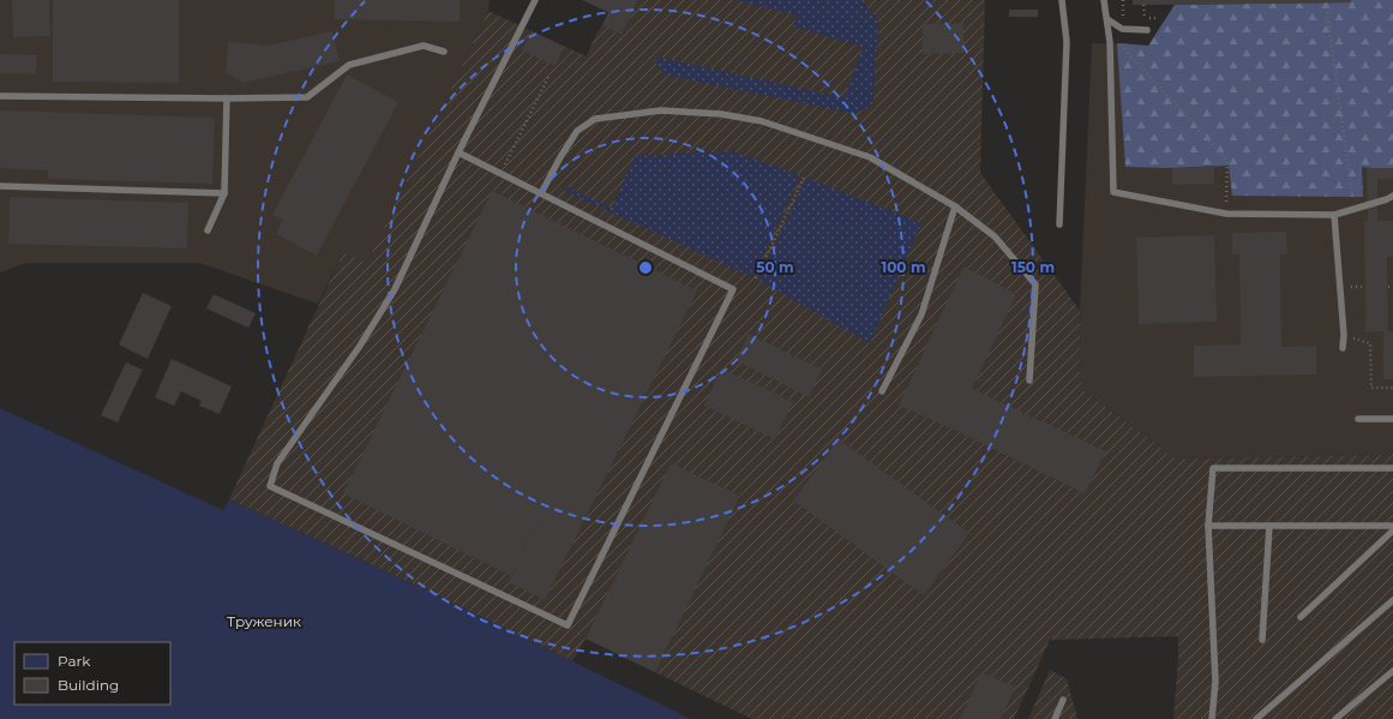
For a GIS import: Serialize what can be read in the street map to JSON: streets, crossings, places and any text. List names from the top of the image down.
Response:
{
  "parks": ["Труженик"],
  "legend": ["Park", "Building"],
  "rings": ["50 m", "100 m", "150 m"]
}
